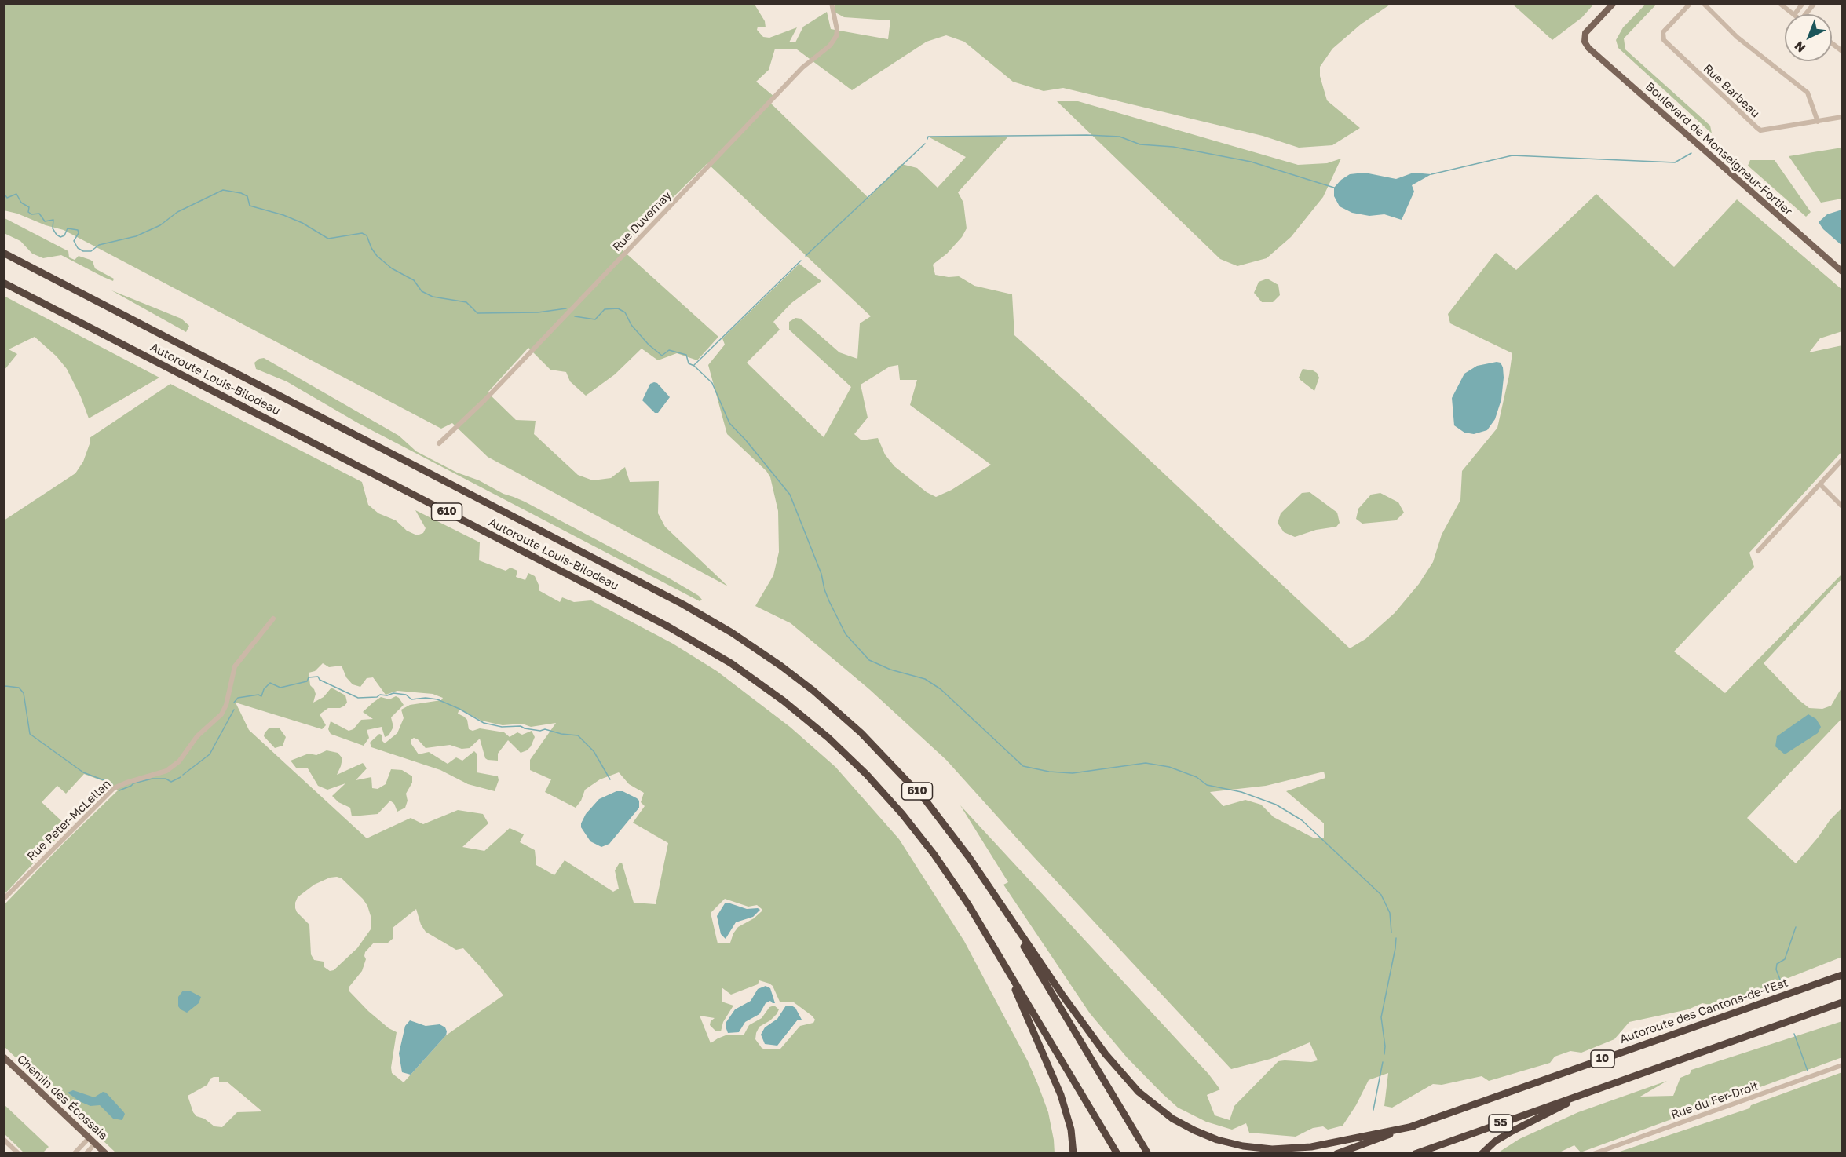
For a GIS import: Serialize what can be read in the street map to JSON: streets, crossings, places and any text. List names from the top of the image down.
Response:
{
  "streets": {
    "highway": [
      "Autoroute Louis-Bilodeau",
      "610",
      "Autoroute des Cantons-de-l'Est",
      "10",
      "55"
    ],
    "main road": ["Boulevard de Monseigneur-Fortier", "Chemin des Écossais"],
    "street": [
      "Rue Barbeau",
      "Rue Duvernay",
      "Rue Peter-McLellan",
      "Rue du Fer-Droit"
    ]
  },
  "crossings": [
    ["10", "55"]
  ],
  "north": "bottom left"
}
